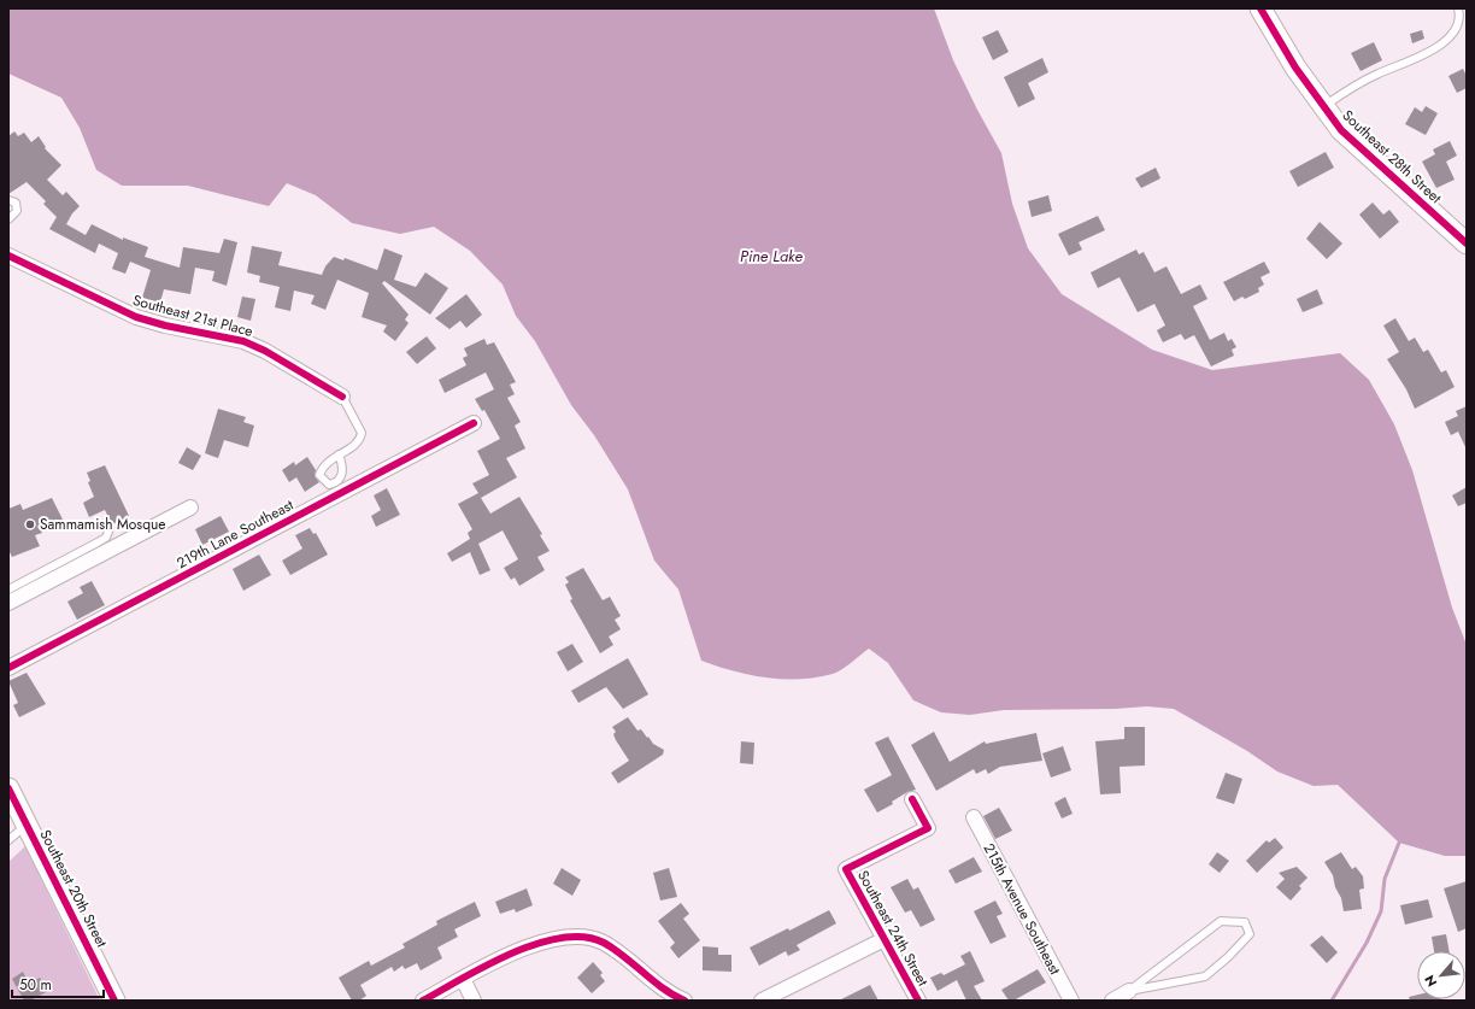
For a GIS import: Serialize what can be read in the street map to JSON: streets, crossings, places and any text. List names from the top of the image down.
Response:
{
  "streets": {
    "street": [
      "Southeast 28th Street",
      "Southeast 21st Place",
      "219th Lane Southeast",
      "Southeast 20th Street",
      "215th Avenue Southeast",
      "Southeast 24th Street"
    ]
  },
  "water": ["Pine Lake"],
  "places": ["Sammamish Mosque"],
  "scale_bar": "50 m",
  "north": "bottom left"
}
